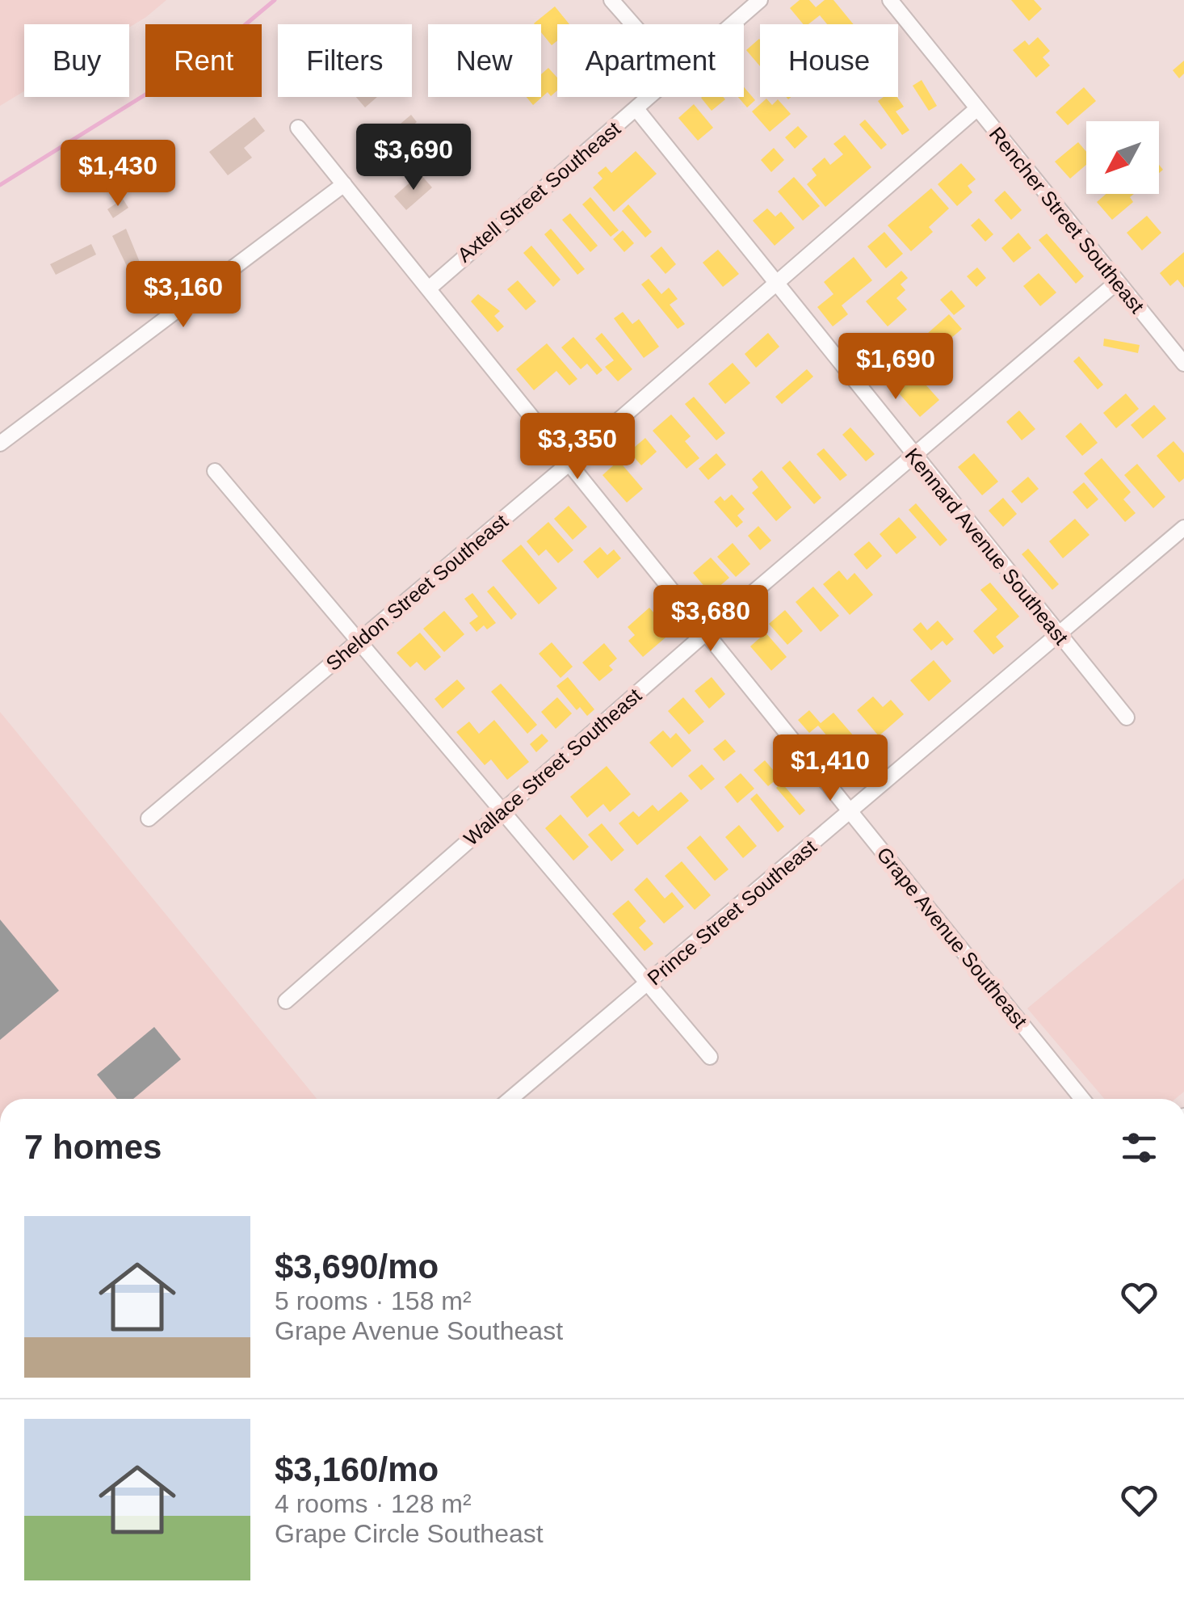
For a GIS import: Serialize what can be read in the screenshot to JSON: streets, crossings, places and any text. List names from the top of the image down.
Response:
{
  "streets": {
    "street": [
      "Axtell Street Southeast",
      "Rencher Street Southeast",
      "Kennard Avenue Southeast",
      "Sheldon Street Southeast",
      "Wallace Street Southeast",
      "Prince Street Southeast",
      "Grape Avenue Southeast"
    ]
  },
  "crossings": [
    ["Axtell Street Southeast", "Kennard Avenue Southeast"],
    ["Axtell Street Southeast", "Grape Avenue Southeast"],
    ["Rencher Street Southeast", "Sheldon Street Southeast"],
    ["Rencher Street Southeast", "Wallace Street Southeast"],
    ["Kennard Avenue Southeast", "Sheldon Street Southeast"],
    ["Kennard Avenue Southeast", "Wallace Street Southeast"],
    ["Kennard Avenue Southeast", "Prince Street Southeast"],
    ["Sheldon Street Southeast", "Grape Avenue Southeast"],
    ["Wallace Street Southeast", "Grape Avenue Southeast"],
    ["Prince Street Southeast", "Grape Avenue Southeast"]
  ],
  "north": "bottom left",
  "page": {
    "chip": [
      "Buy",
      "Rent",
      "Filters",
      "New",
      "Apartment",
      "House"
    ],
    "price": [
      "$3,690",
      "$1,430",
      "$3,160",
      "$1,690",
      "$3,350",
      "$3,680",
      "$1,410"
    ],
    "heading": "7 homes",
    "list": [
      {
        "name": "$3,690/mo",
        "note": "5 rooms · 158 m² · Grape Avenue Southeast"
      },
      {
        "name": "$3,160/mo",
        "note": "4 rooms · 128 m² · Grape Circle Southeast"
      }
    ]
  }
}
